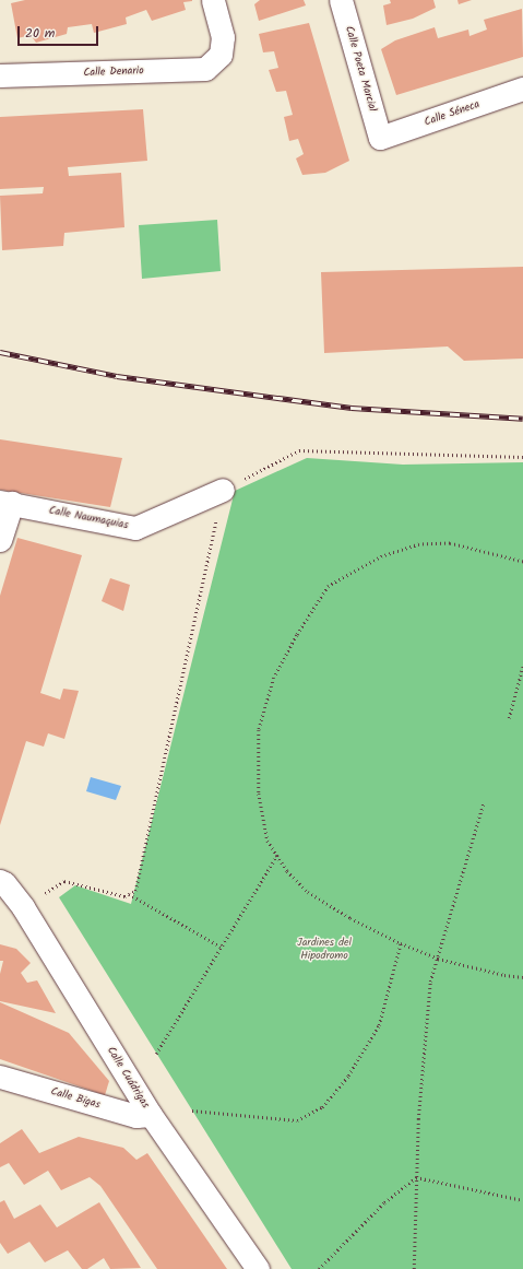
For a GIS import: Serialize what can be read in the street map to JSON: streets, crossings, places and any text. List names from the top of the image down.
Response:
{
  "streets": {
    "street": [
      "Calle Poeta Marcial",
      "Calle Denario",
      "Calle Séneca",
      "Calle Naumaquias",
      "Calle Cuádrigas",
      "Calle Bigas"
    ]
  },
  "crossings": [
    ["Calle Poeta Marcial", "Calle Séneca"],
    ["Calle Cuádrigas", "Calle Bigas"]
  ],
  "parks": ["Jardines del Hipodromo"],
  "scale_bar": "20 m"
}
